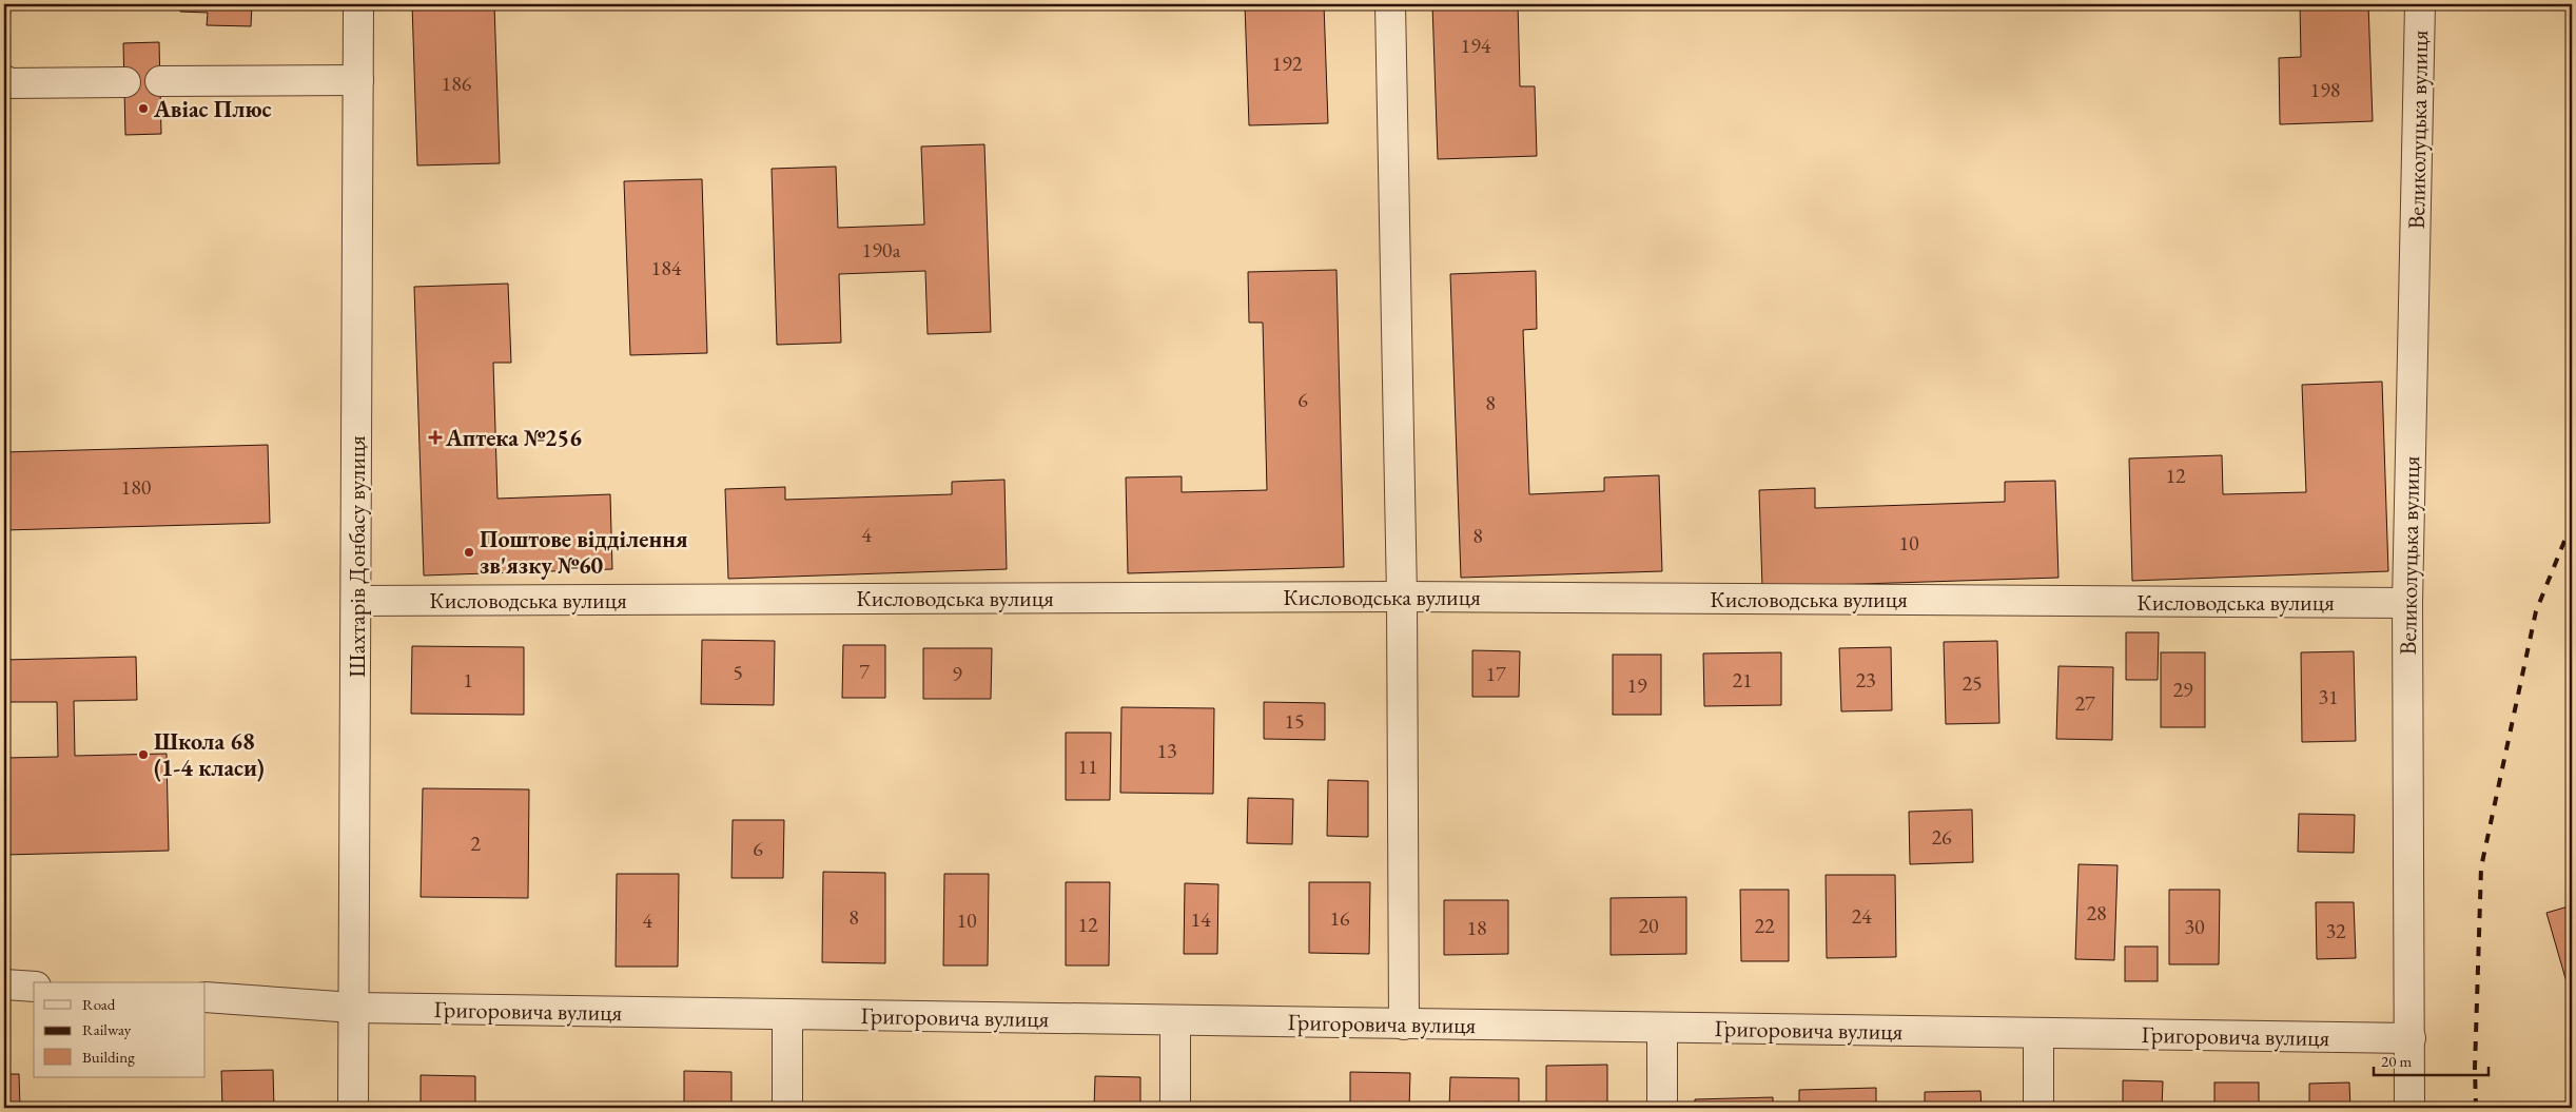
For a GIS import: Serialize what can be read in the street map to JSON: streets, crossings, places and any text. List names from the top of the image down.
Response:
{
  "streets": {
    "street": [
      "Великолуцька вулиця",
      "Шахтарів Донбасу вулиця",
      "Кисловодська вулиця",
      "Григоровича вулиця"
    ]
  },
  "crossings": [
    ["Великолуцька вулиця", "Кисловодська вулиця"],
    ["Великолуцька вулиця", "Григоровича вулиця"],
    ["Шахтарів Донбасу вулиця", "Кисловодська вулиця"],
    ["Шахтарів Донбасу вулиця", "Григоровича вулиця"]
  ],
  "places": {
    "other": ["Авіас Плюс", "Поштове відділення зв'язку №60", "Школа 68 (1-4 класи)"],
    "health": ["Аптека №256"]
  },
  "house_numbers": [
    "194",
    "192",
    "186",
    "198",
    "190а",
    "184",
    "6",
    "8",
    "12",
    "180",
    "4",
    "8",
    "10",
    "7",
    "5",
    "9",
    "17",
    "1",
    "21",
    "23",
    "25",
    "19",
    "29",
    "31",
    "27",
    "15",
    "13",
    "11",
    "26",
    "2",
    "6",
    "28",
    "24",
    "8",
    "16",
    "14",
    "4",
    "10",
    "12",
    "20",
    "22",
    "30",
    "18",
    "32"
  ],
  "legend": ["Road", "Railway", "Building"],
  "scale_bar": "20 m"
}
